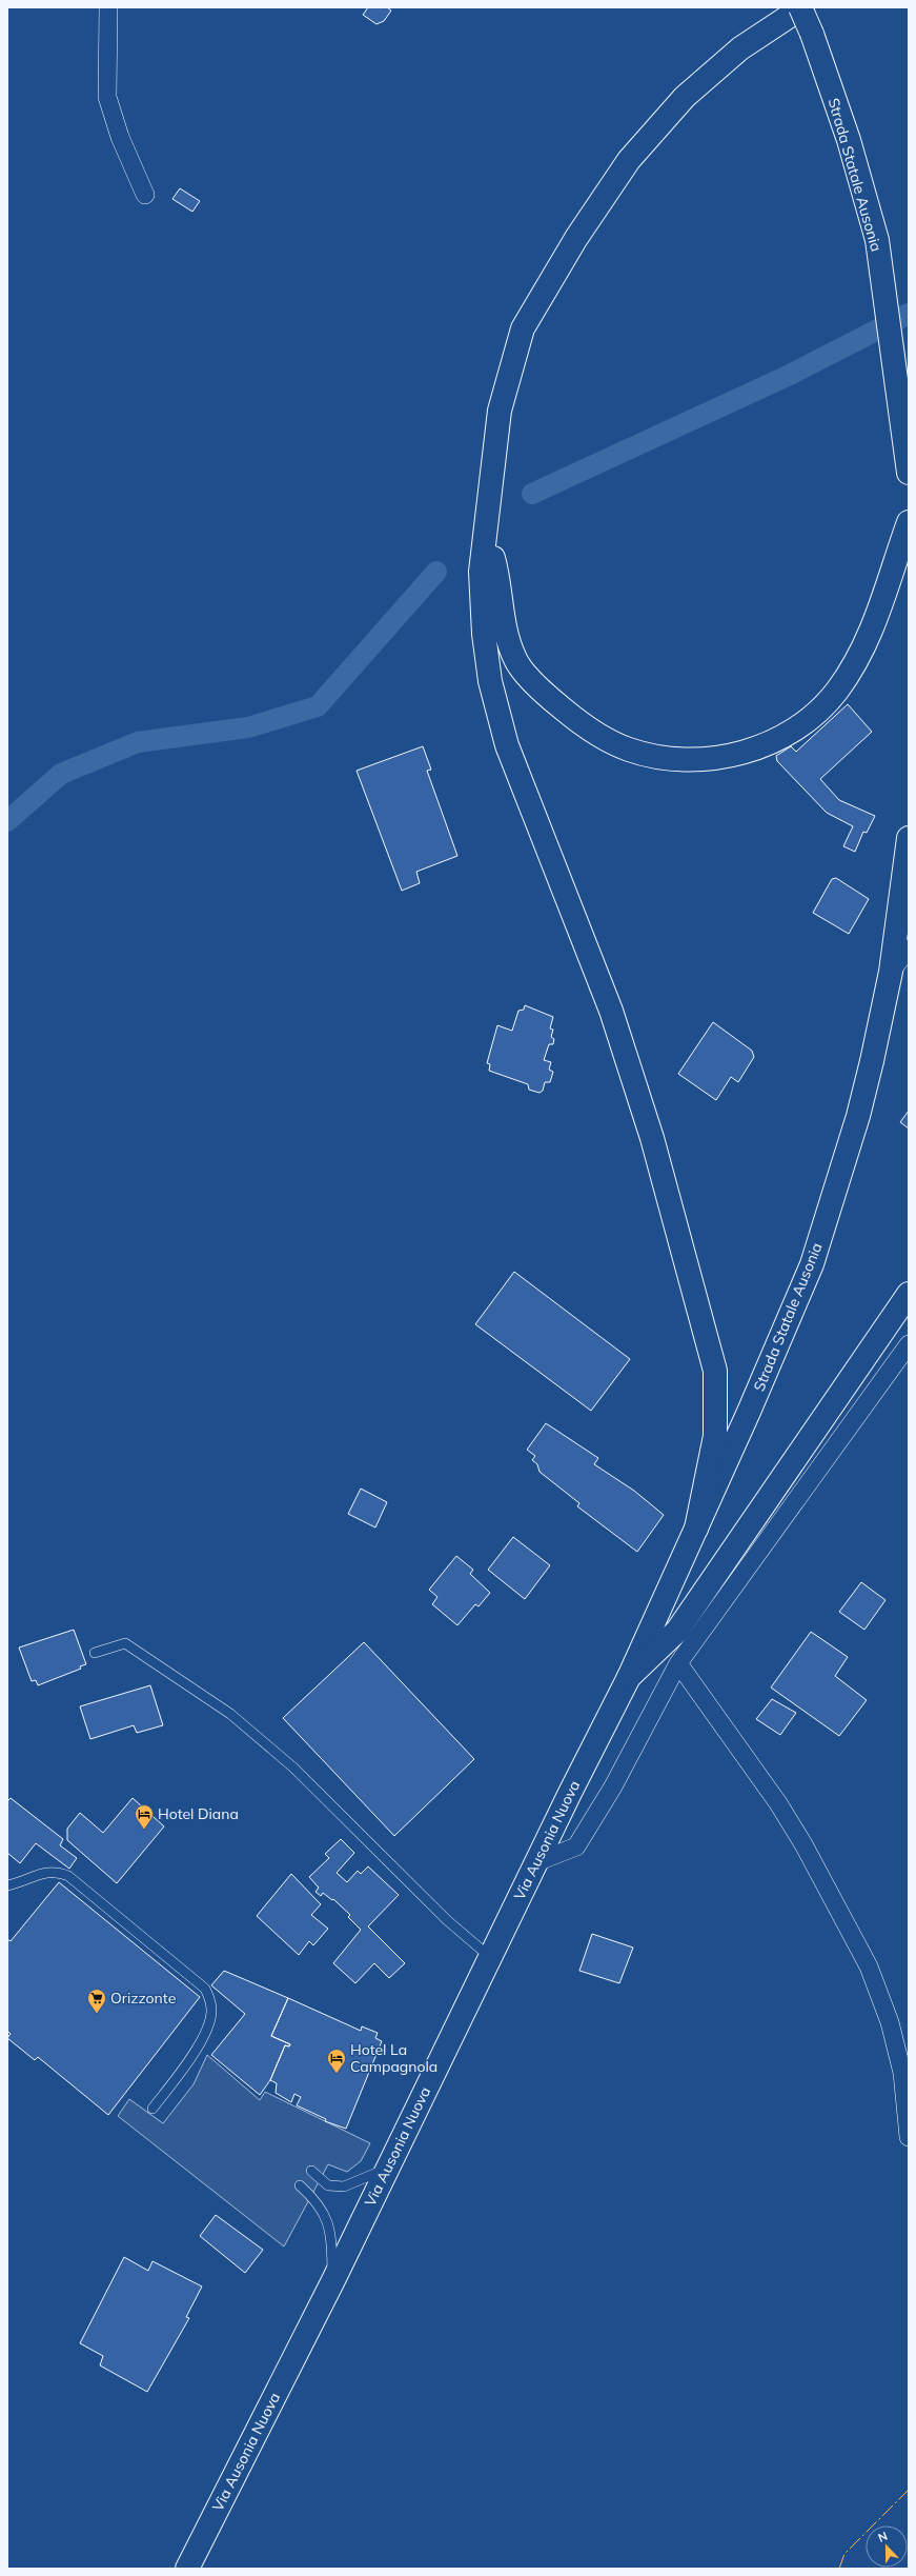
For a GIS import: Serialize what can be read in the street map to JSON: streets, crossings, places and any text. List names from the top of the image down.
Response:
{
  "streets": {
    "main road": ["Strada Statale Ausonia", "Via Ausonia Nuova"]
  },
  "crossings": [
    ["Strada Statale Ausonia", "Via Ausonia Nuova"]
  ],
  "places": {
    "hotel": ["Hotel Diana", "Hotel La Campagnola"],
    "supermarket": ["Orizzonte"]
  },
  "north": "top"
}
